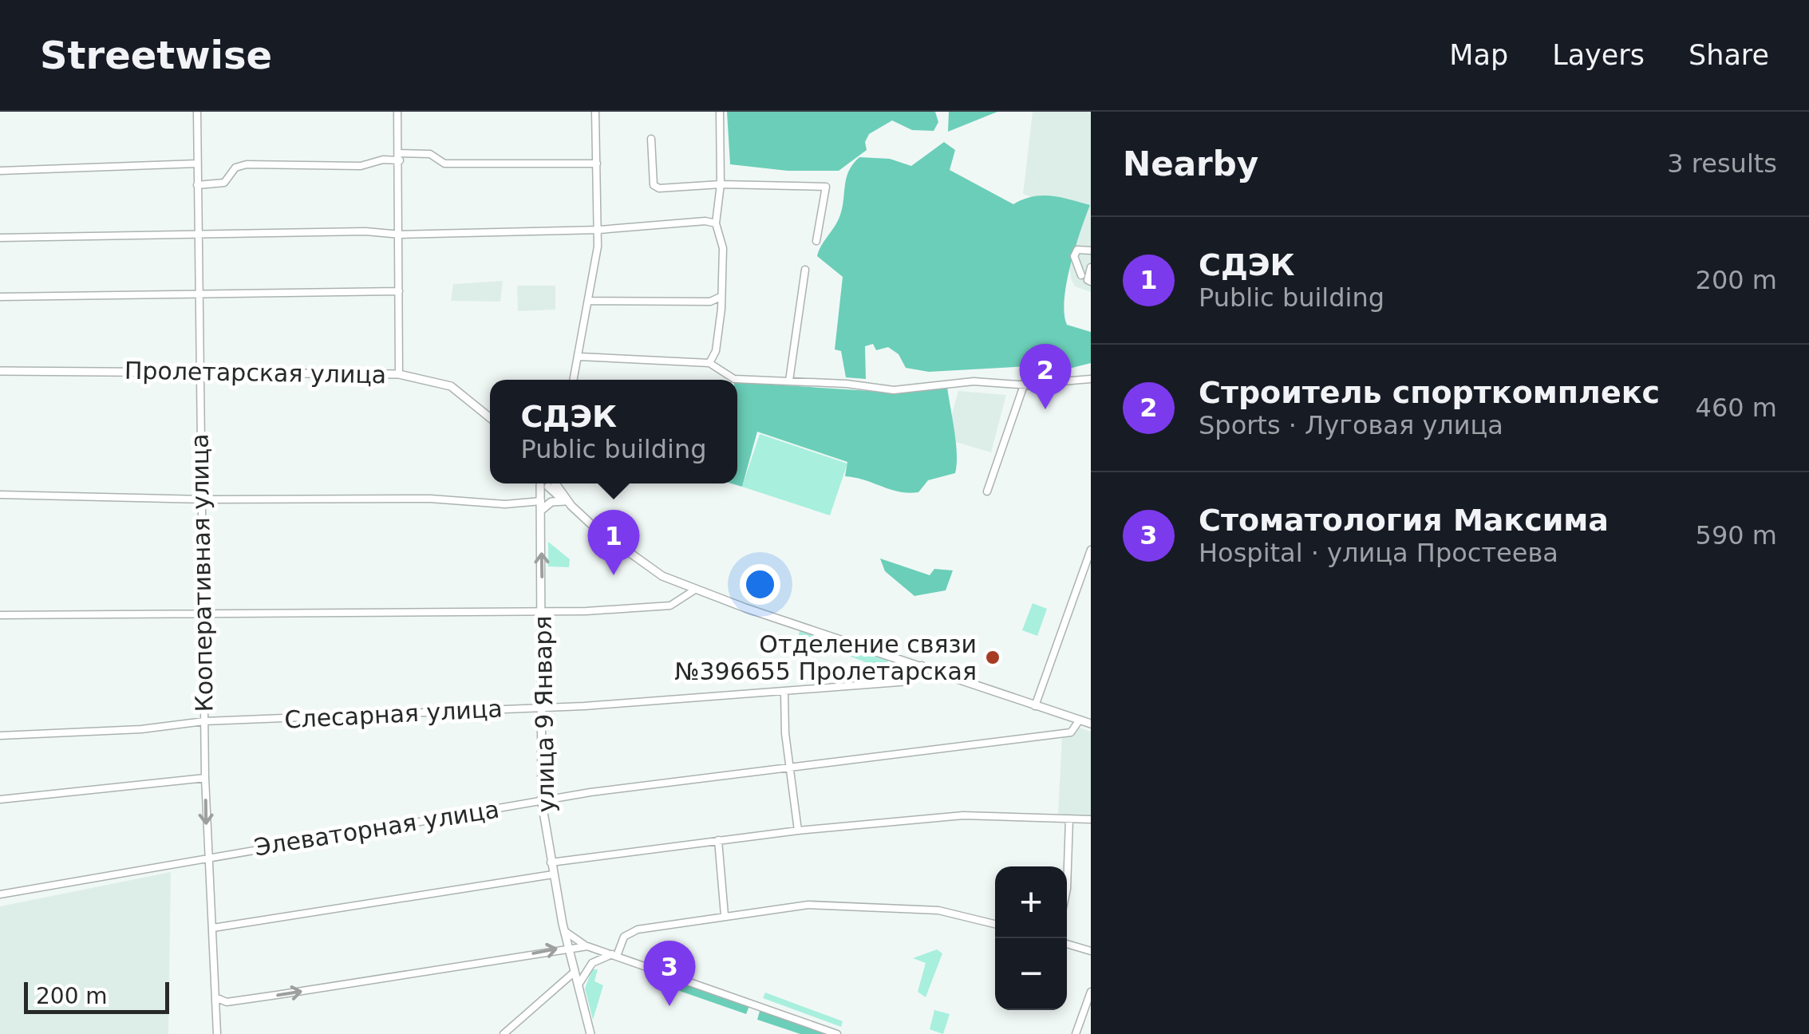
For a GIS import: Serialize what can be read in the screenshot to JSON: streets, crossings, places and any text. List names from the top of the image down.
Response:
{
  "streets": {
    "main road": ["Пролетарская улица", "улица 9 Января"],
    "street": ["Кооперативная улица", "Слесарная улица", "Элеваторная улица"]
  },
  "crossings": [
    ["Пролетарская улица", "Кооперативная улица"],
    ["Кооперативная улица", "Слесарная улица"],
    ["Кооперативная улица", "Элеваторная улица"],
    ["Слесарная улица", "улица 9 Января"],
    ["улица 9 Января", "Элеваторная улица"]
  ],
  "places": ["Отделение связи №396655 Пролетарская"],
  "scale_bar": "200 m",
  "page": {
    "header": "Streetwise",
    "nav": ["Map", "Layers", "Share"],
    "heading": ["Nearby", "3 results"],
    "list": [
      {
        "mark": "1",
        "name": "СДЭК",
        "note": "Public building",
        "value": "200 m"
      },
      {
        "mark": "2",
        "name": "Строитель спорткомплекс",
        "note": "Sports · Луговая улица",
        "value": "460 m"
      },
      {
        "mark": "3",
        "name": "Стоматология Максима",
        "note": "Hospital · улица Простеева",
        "value": "590 m"
      }
    ],
    "pins": ["2", "1", "3"],
    "popup": ["СДЭК", "Public building"],
    "map_buttons": ["+", "−"],
    "scale": "200 m"
  }
}
